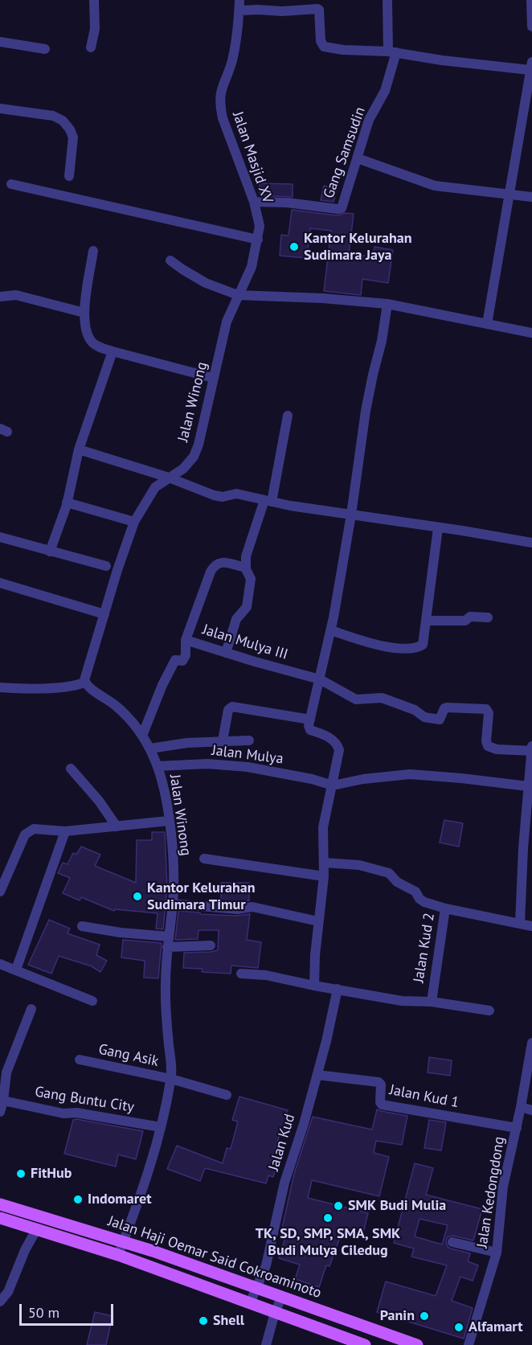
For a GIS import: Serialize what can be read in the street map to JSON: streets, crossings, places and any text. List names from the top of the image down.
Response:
{
  "streets": {
    "main road": ["Jalan Haji Oemar Said Cokroaminoto"],
    "street": [
      "Gang Samsudin",
      "Jalan Masjid XV",
      "Jalan Winong",
      "Jalan Mulya III",
      "Jalan Mulya",
      "Jalan Kud 2",
      "Gang Asik",
      "Jalan Kud 1",
      "Gang Buntu City",
      "Jalan Kud",
      "Jalan Kedongdong"
    ]
  },
  "crossings": [
    ["Gang Samsudin", "Jalan Masjid XV"],
    ["Jalan Masjid XV", "Jalan Winong"],
    ["Jalan Winong", "Jalan Mulya III"],
    ["Jalan Winong", "Jalan Mulya"],
    ["Jalan Winong", "Gang Asik"],
    ["Jalan Winong", "Gang Buntu City"],
    ["Jalan Winong", "Jalan Haji Oemar Said Cokroaminoto"],
    ["Jalan Kud 2", "Jalan Kud"],
    ["Jalan Kud 1", "Jalan Kud"],
    ["Jalan Kud 1", "Jalan Kedongdong"],
    ["Jalan Kud", "Jalan Haji Oemar Said Cokroaminoto"]
  ],
  "places": [
    "Kantor Kelurahan Sudimara Jaya",
    "Kantor Kelurahan Sudimara Timur",
    "FitHub",
    "Indomaret",
    "SMK Budi Mulia",
    "TK, SD, SMP, SMA, SMK Budi Mulya Ciledug",
    "Panin",
    "Shell",
    "Alfamart"
  ],
  "scale_bar": "50 m"
}
